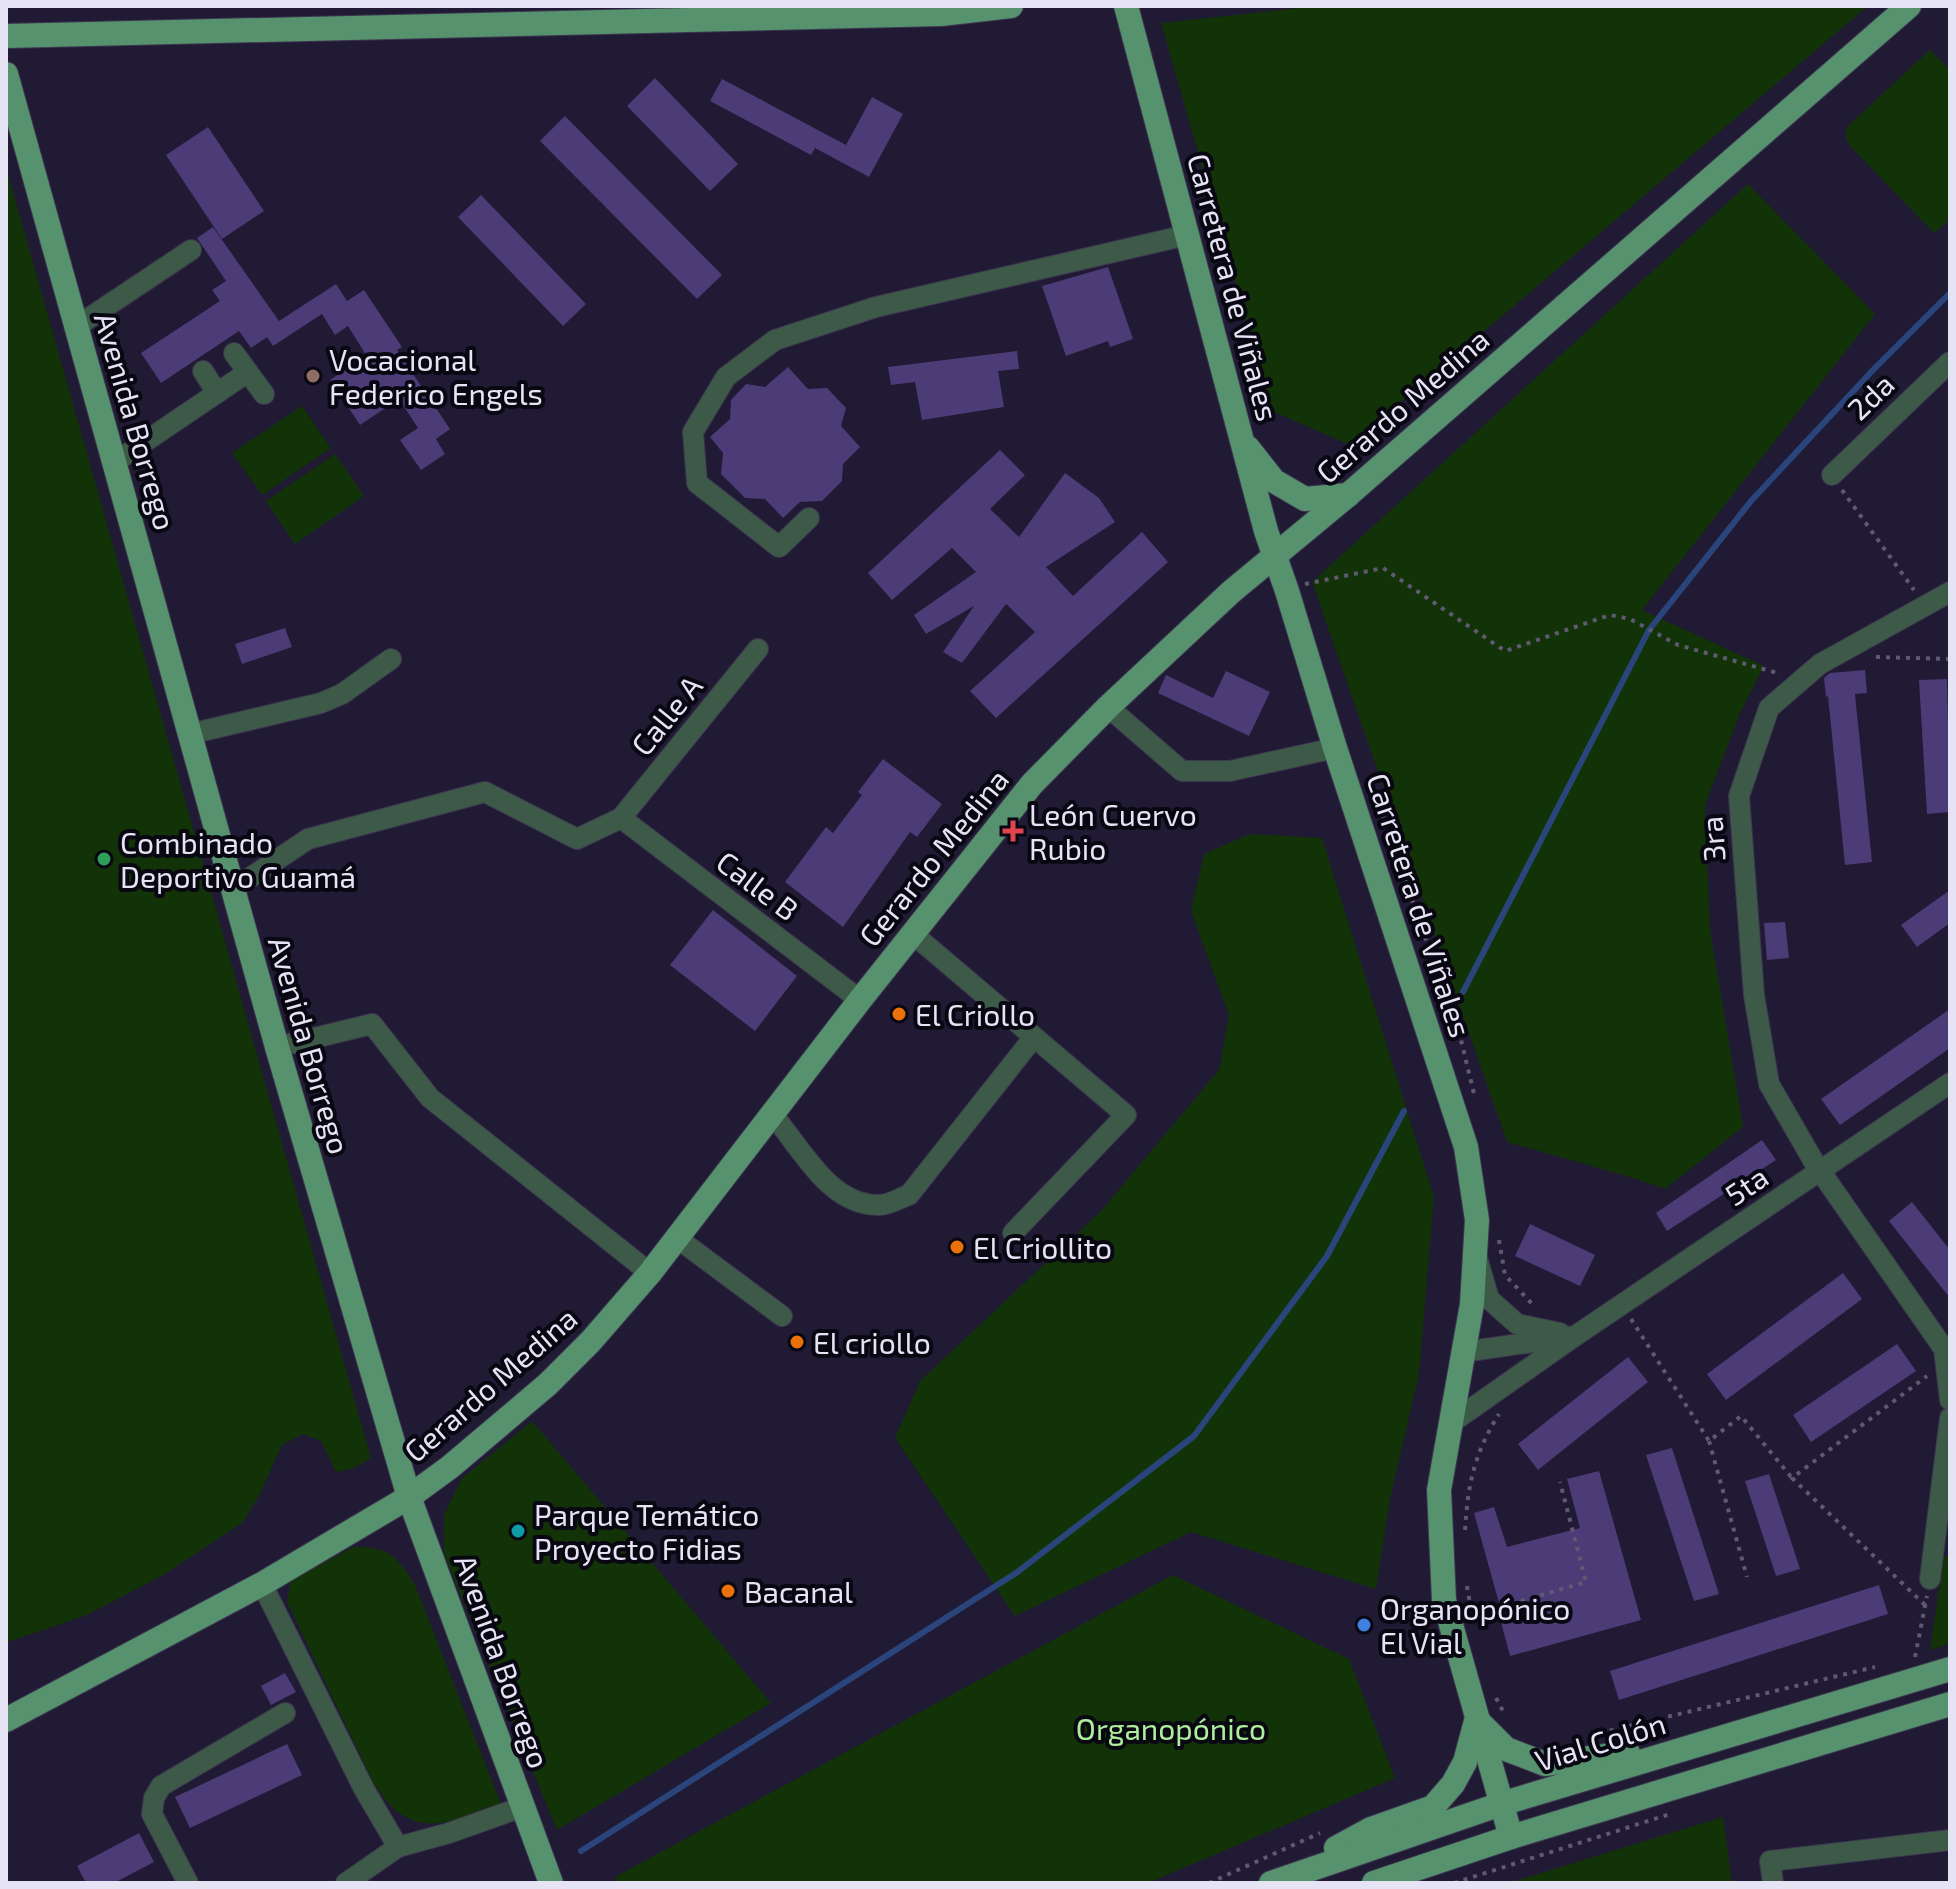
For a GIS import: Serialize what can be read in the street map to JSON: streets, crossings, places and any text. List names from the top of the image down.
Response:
{
  "streets": {
    "main road": [
      "Carretera de Viñales",
      "Gerardo Medina",
      "Avenida Borrego",
      "Vial Colón"
    ],
    "street": [
      "2da",
      "Calle A",
      "3ra",
      "Calle B",
      "5ta"
    ]
  },
  "crossings": [
    ["Carretera de Viñales", "Gerardo Medina"],
    ["Carretera de Viñales", "5ta"],
    ["Carretera de Viñales", "Vial Colón"],
    ["Gerardo Medina", "Avenida Borrego"],
    ["Gerardo Medina", "Calle B"],
    ["Calle A", "Calle B"],
    ["3ra", "5ta"]
  ],
  "parks": ["Organopónico"],
  "places": {
    "other": [
      "Vocacional Federico Engels",
      "Combinado Deportivo Guamá",
      "El Criollo",
      "El Criollito",
      "El criollo",
      "Parque Temático Proyecto Fidias",
      "Bacanal",
      "Organopónico El Vial"
    ],
    "health": ["León Cuervo Rubio"]
  }
}
